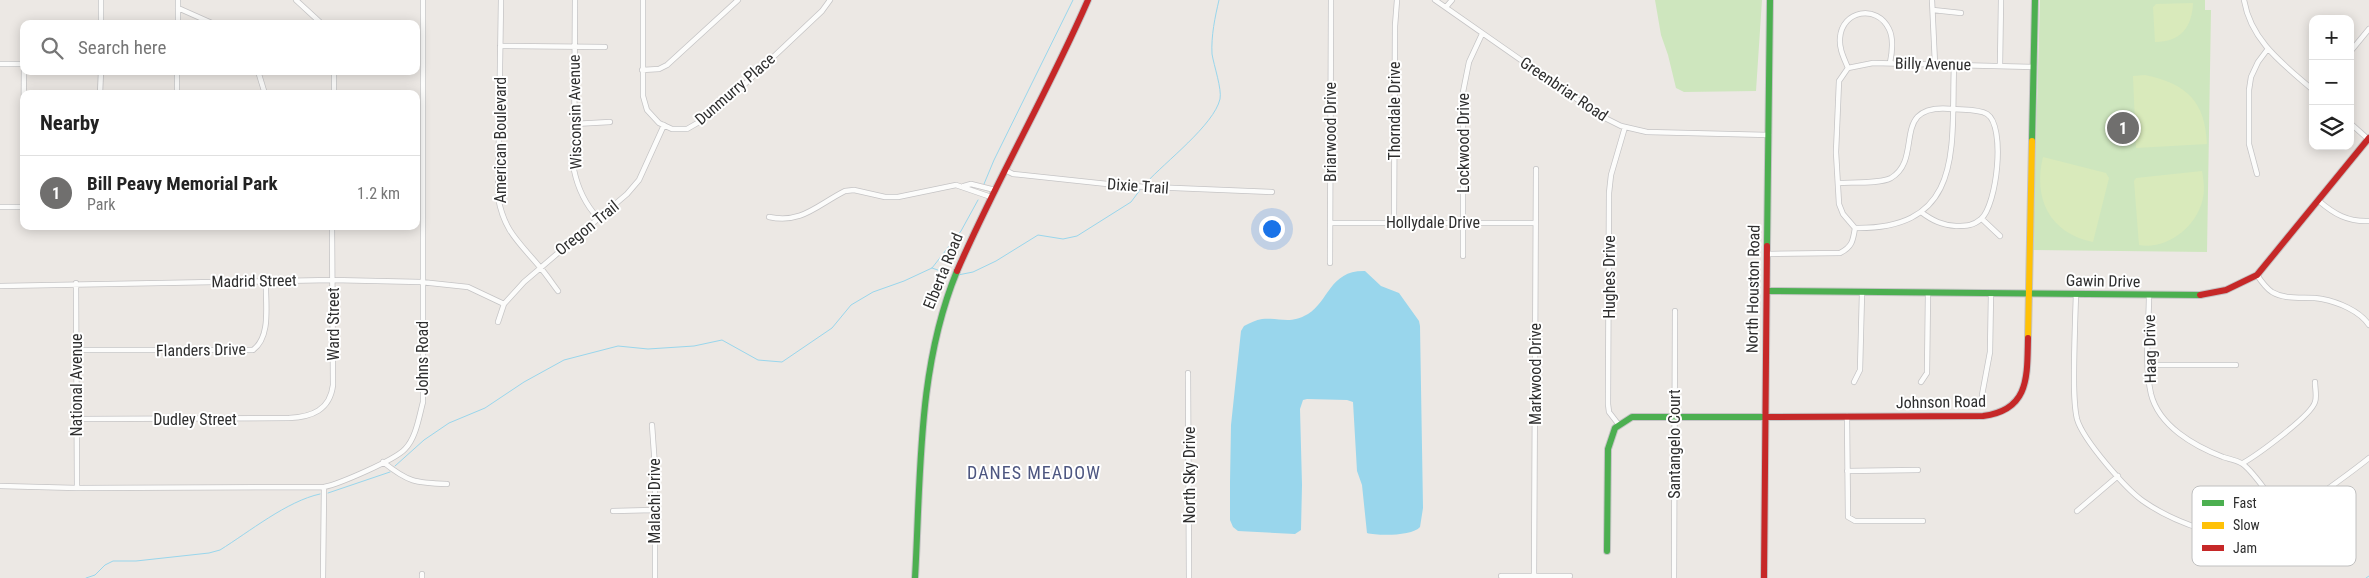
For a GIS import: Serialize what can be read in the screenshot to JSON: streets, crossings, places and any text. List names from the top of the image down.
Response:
{
  "streets": {
    "street": [
      "Billy Avenue",
      "Dunmurry Place",
      "Greenbriar Road",
      "Thorndale Drive",
      "Wisconsin Avenue",
      "Briarwood Drive",
      "American Boulevard",
      "Lockwood Drive",
      "Dixie Trail",
      "Hollydale Drive",
      "Oregon Trail",
      "Elberta Road",
      "Hughes Drive",
      "Madrid Street",
      "Gawin Drive",
      "North Houston Road",
      "Ward Street",
      "Haag Drive",
      "Flanders Drive",
      "Johns Road",
      "Markwood Drive",
      "National Avenue",
      "Johnson Road",
      "Dudley Street",
      "Santangelo Court",
      "North Sky Drive",
      "Malachi Drive"
    ]
  },
  "crossings": [
    ["Billy Avenue", "Johnson Road"],
    ["Dunmurry Place", "Oregon Trail"],
    ["Greenbriar Road", "Lockwood Drive"],
    ["Greenbriar Road", "Hughes Drive"],
    ["Greenbriar Road", "North Houston Road"],
    ["Thorndale Drive", "Hollydale Drive"],
    ["Wisconsin Avenue", "Oregon Trail"],
    ["Briarwood Drive", "Hollydale Drive"],
    ["American Boulevard", "Oregon Trail"],
    ["Lockwood Drive", "Hollydale Drive"],
    ["Dixie Trail", "Elberta Road"],
    ["Hollydale Drive", "Markwood Drive"],
    ["Oregon Trail", "Madrid Street"],
    ["Hughes Drive", "Johnson Road"],
    ["Madrid Street", "Ward Street"],
    ["Madrid Street", "Flanders Drive"],
    ["Madrid Street", "Johns Road"],
    ["Madrid Street", "National Avenue"],
    ["Gawin Drive", "North Houston Road"],
    ["Gawin Drive", "Haag Drive"],
    ["Gawin Drive", "Johnson Road"],
    ["North Houston Road", "Johnson Road"],
    ["Ward Street", "Dudley Street"],
    ["Flanders Drive", "National Avenue"],
    ["Johns Road", "National Avenue"],
    ["National Avenue", "Dudley Street"],
    ["Johnson Road", "Santangelo Court"]
  ],
  "districts": ["DANES MEADOW"],
  "legend": ["Fast", "Slow", "Jam"],
  "page": {
    "map_buttons": ["+", "−"],
    "search": "Search here",
    "heading": "Nearby",
    "pins": "1",
    "list": [
      {
        "mark": "1",
        "name": "Bill Peavy Memorial Park",
        "note": "Park",
        "value": "1.2 km"
      }
    ]
  }
}
